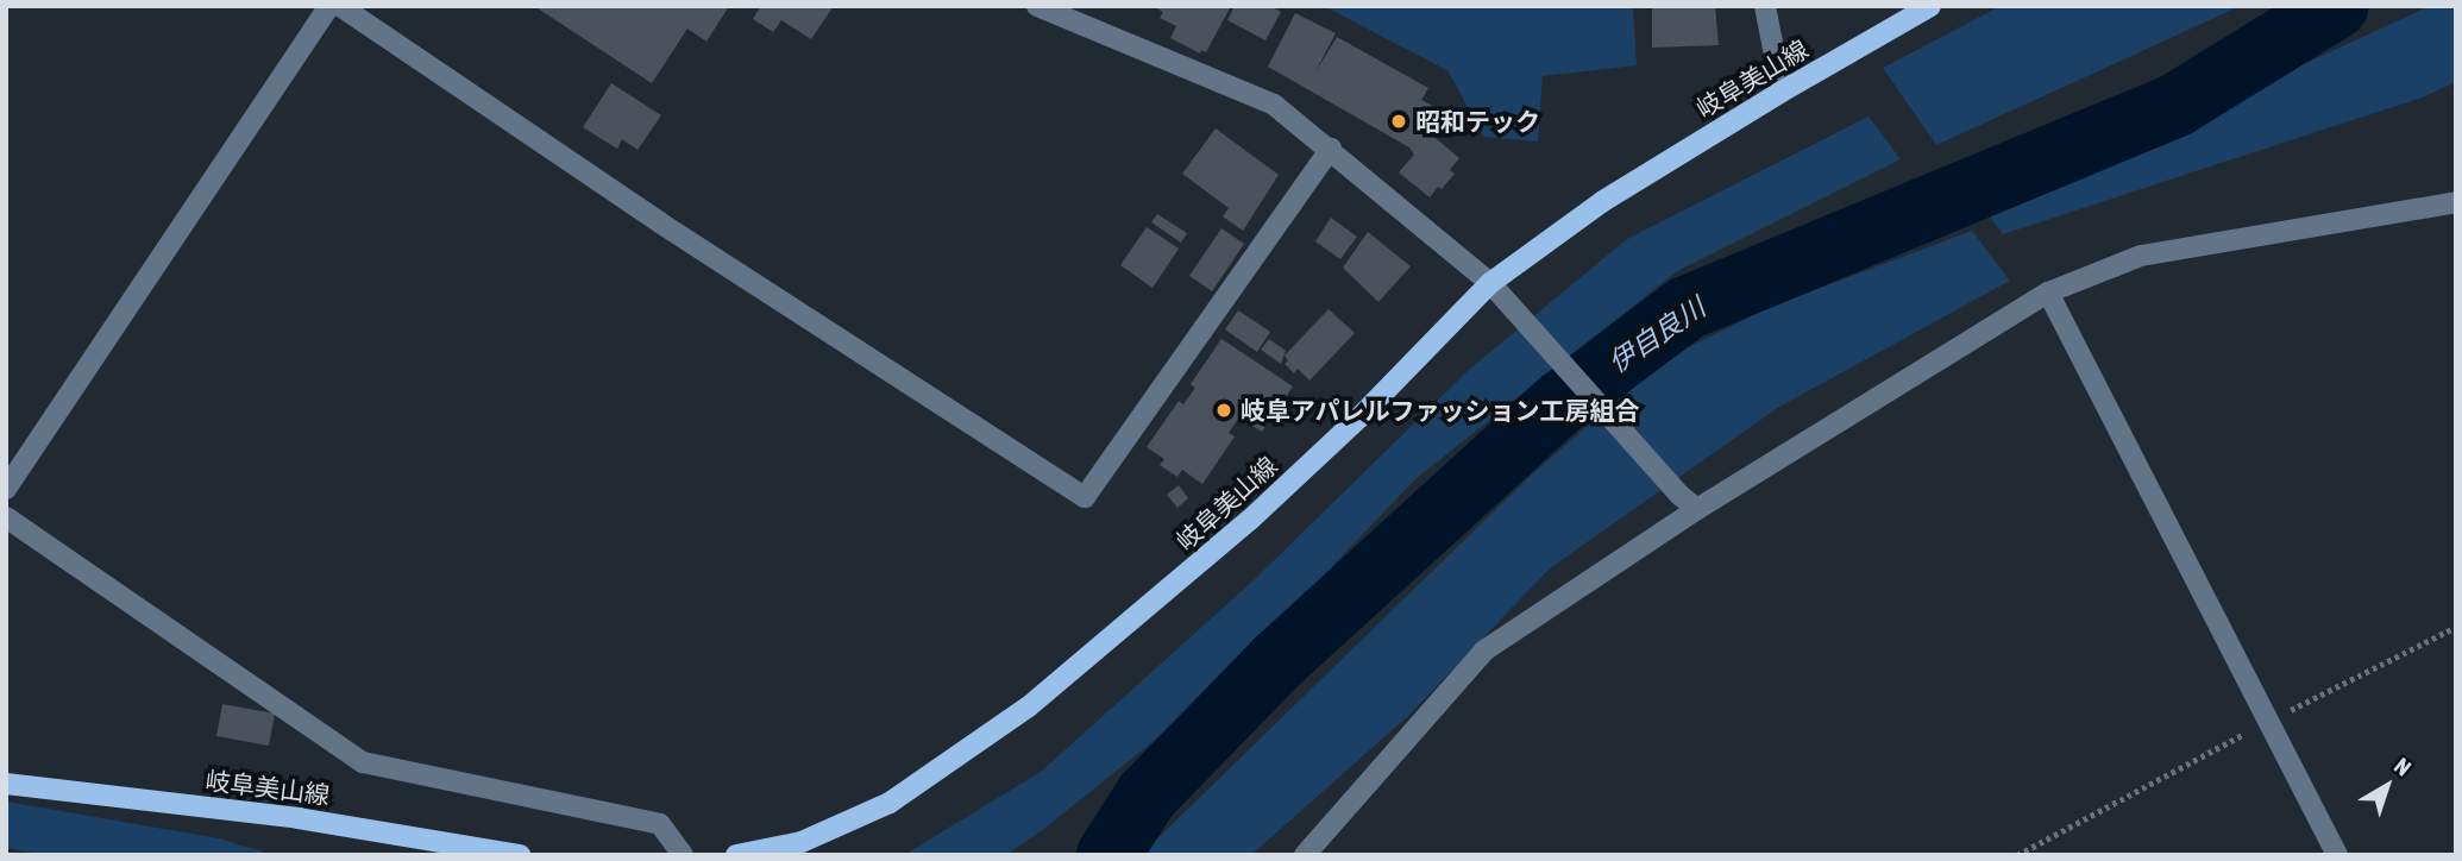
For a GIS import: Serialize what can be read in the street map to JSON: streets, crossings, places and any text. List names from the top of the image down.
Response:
{
  "streets": {
    "main road": ["岐阜美山線"]
  },
  "water": ["伊自良川"],
  "places": ["昭和テック", "岐阜アパレルファッション工房組合"],
  "north": "top right"
}
